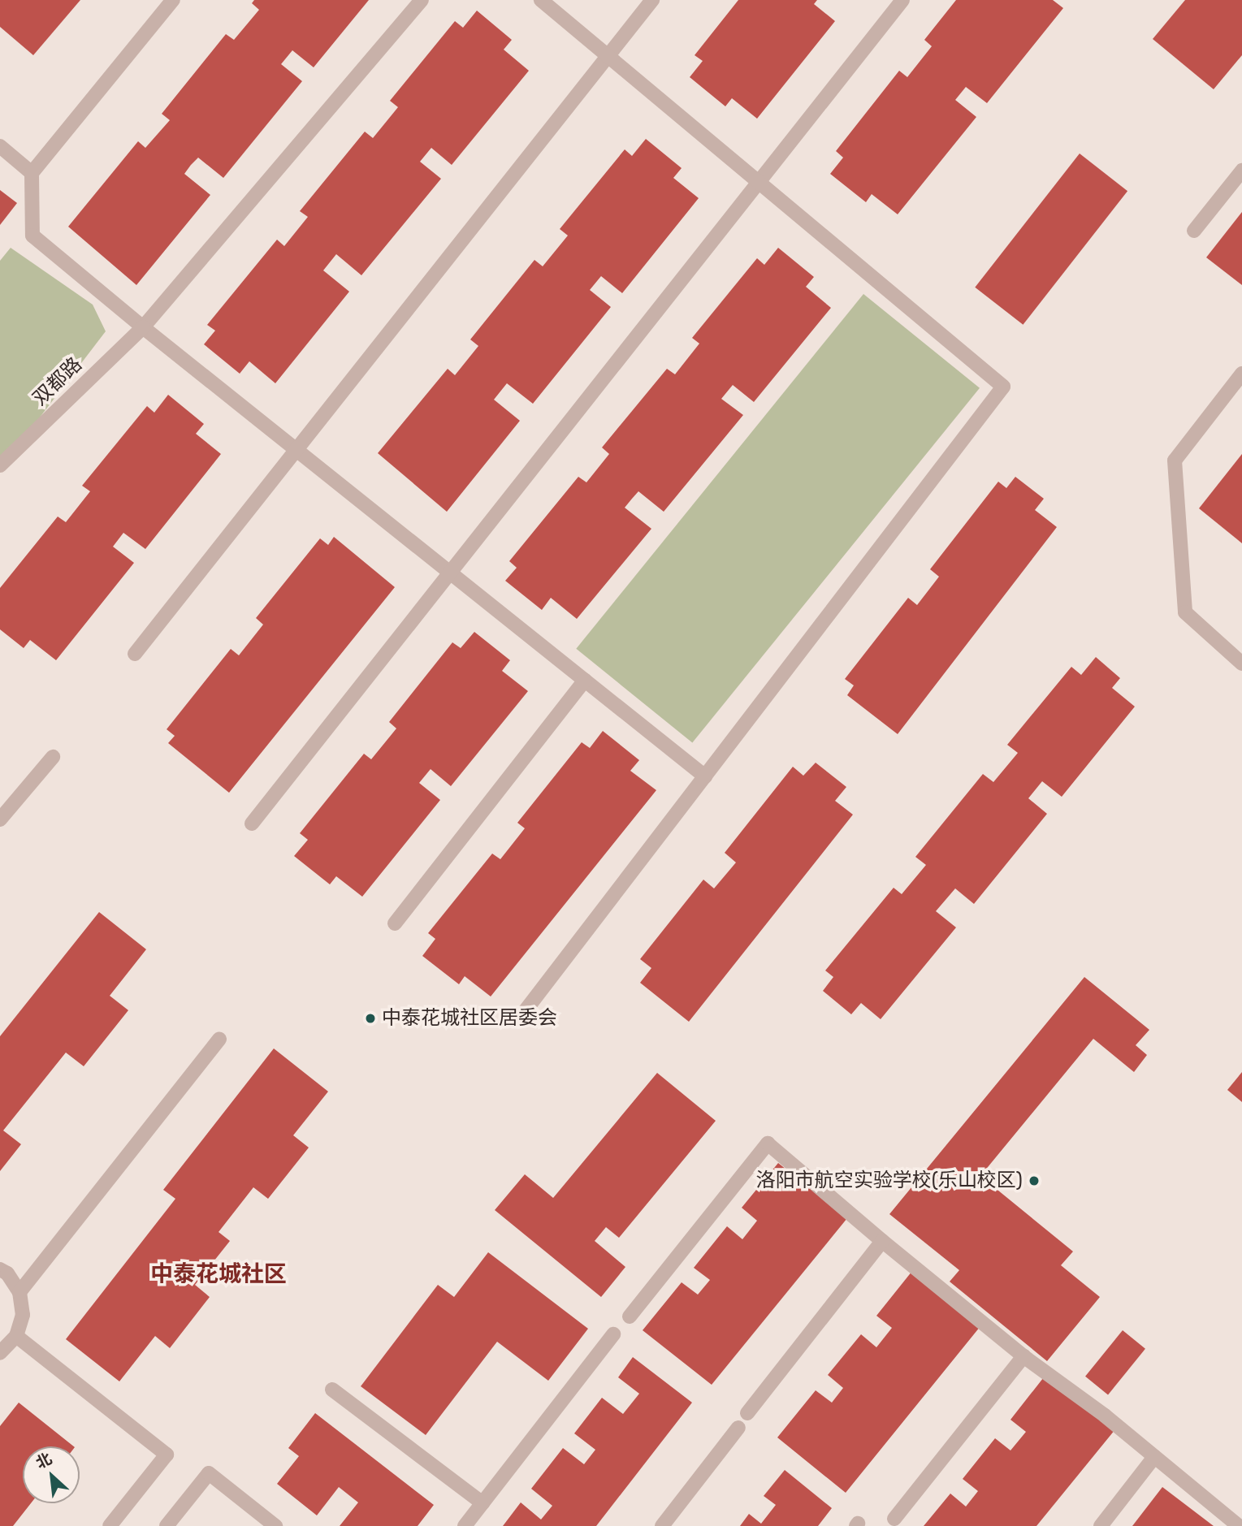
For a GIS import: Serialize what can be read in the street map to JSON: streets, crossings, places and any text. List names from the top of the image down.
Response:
{
  "streets": {
    "street": ["双都路"]
  },
  "districts": ["中泰花城社区"],
  "places": ["中泰花城社区居委会", "洛阳市航空实验学校(乐山校区)"],
  "north": "top left"
}
